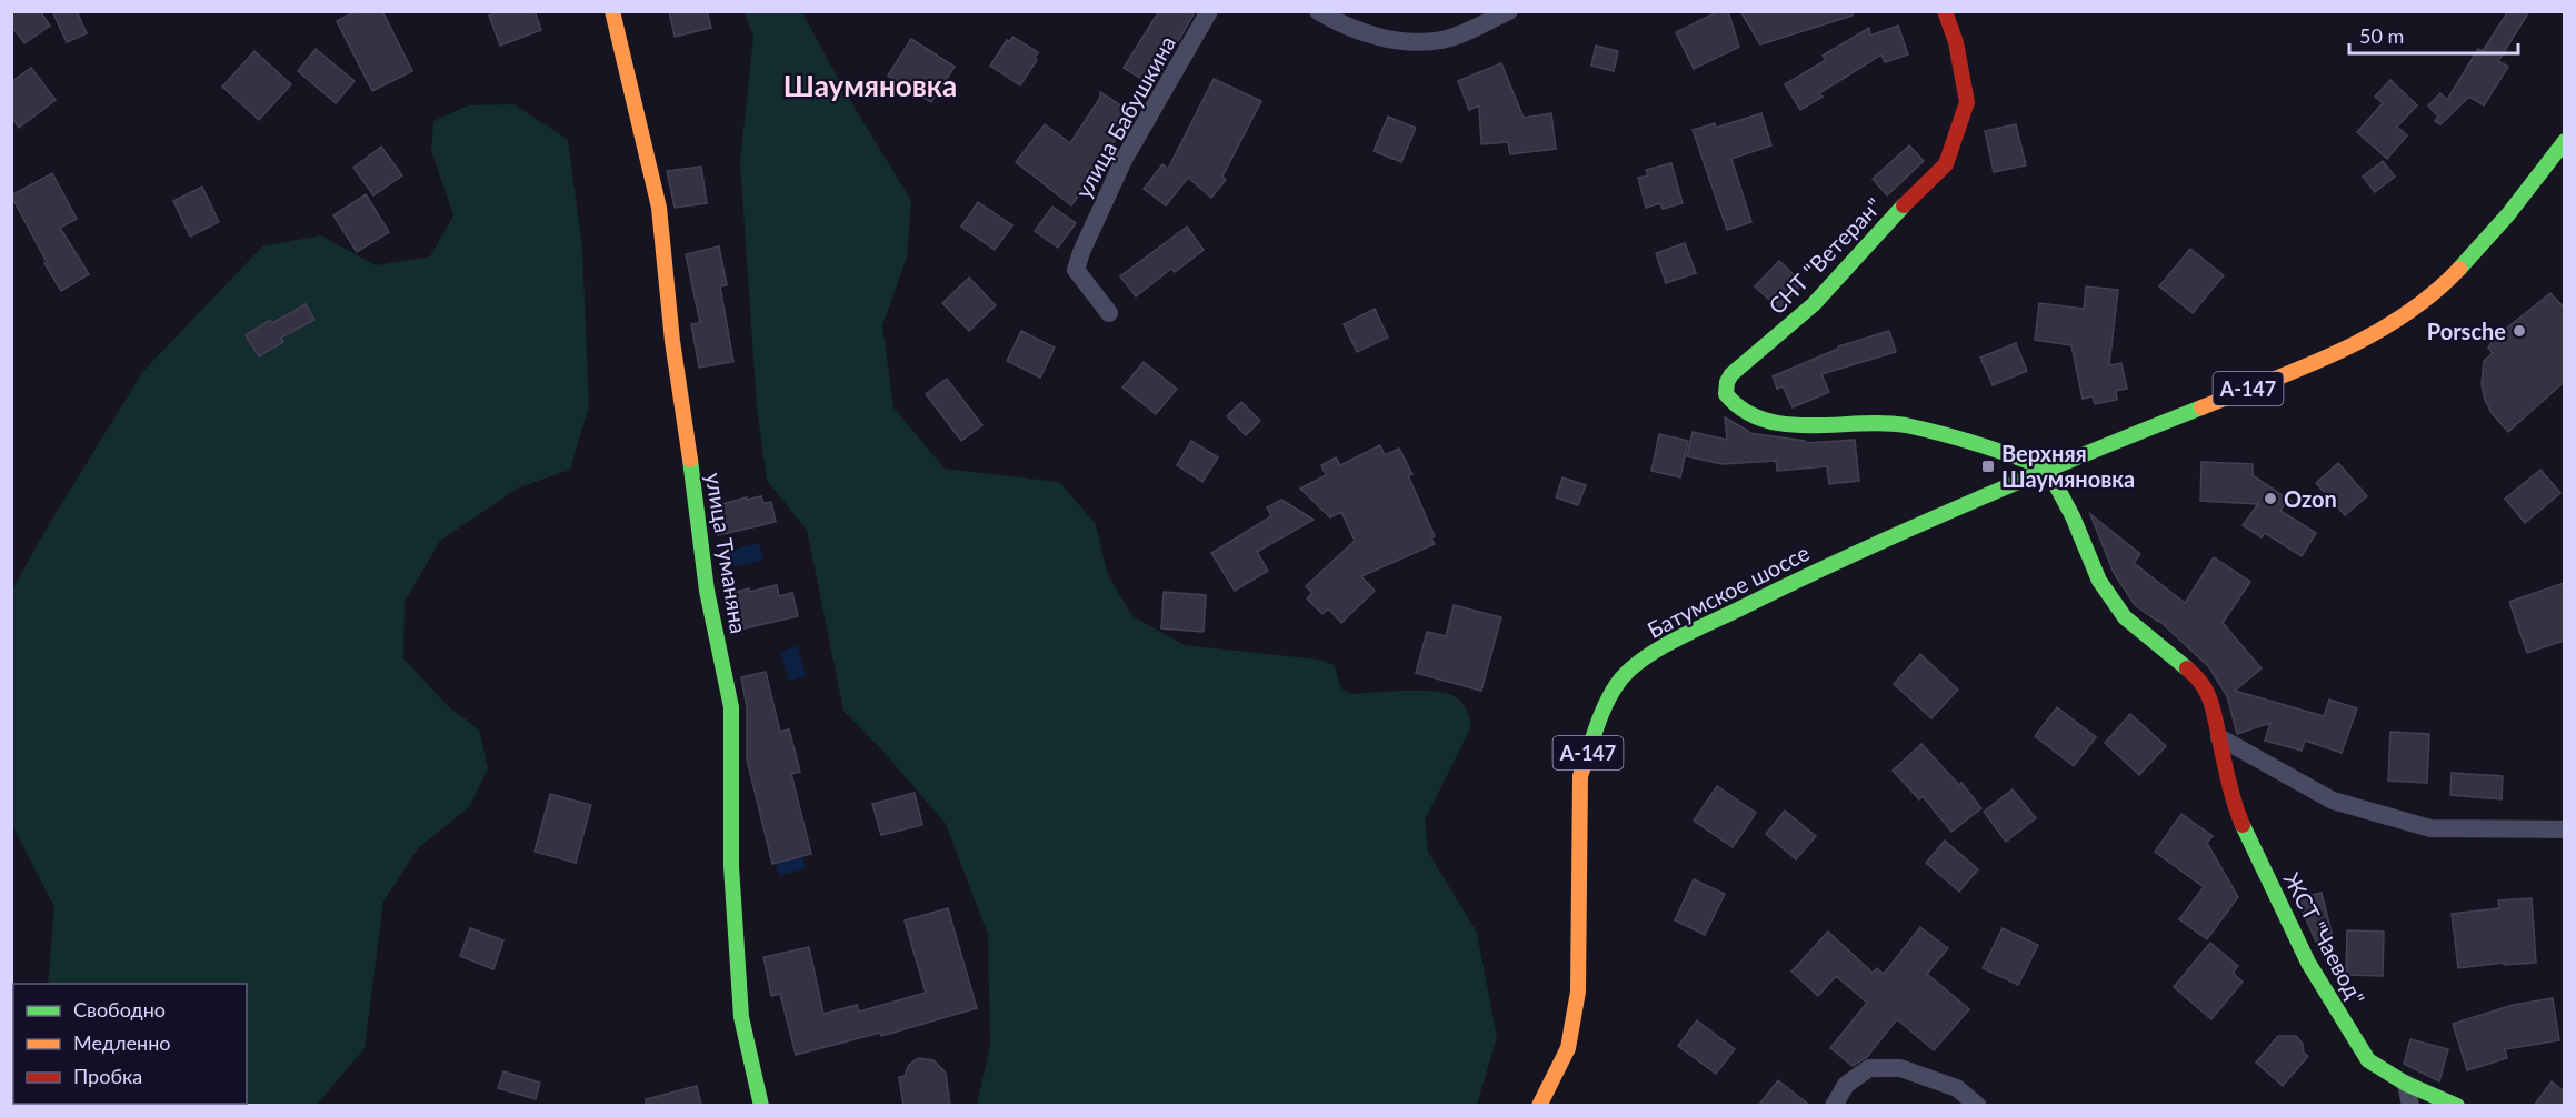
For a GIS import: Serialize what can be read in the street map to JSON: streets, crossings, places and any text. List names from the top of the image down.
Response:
{
  "streets": {
    "main road": [
      "СНТ \"Ветеран\"",
      "А-147",
      "улица Туманяна",
      "Батумское шоссе",
      "ЖСТ \"Чаевод\""
    ],
    "street": ["улица Бабушкина"]
  },
  "crossings": [
    ["СНТ \"Ветеран\"", "Батумское шоссе"]
  ],
  "districts": ["Шаумяновка"],
  "places": {
    "other": ["Porsche", "Ozon"],
    "transit": ["Верхняя Шаумяновка"]
  },
  "legend": ["Свободно", "Медленно", "Пробка"],
  "scale_bar": "50 m"
}
